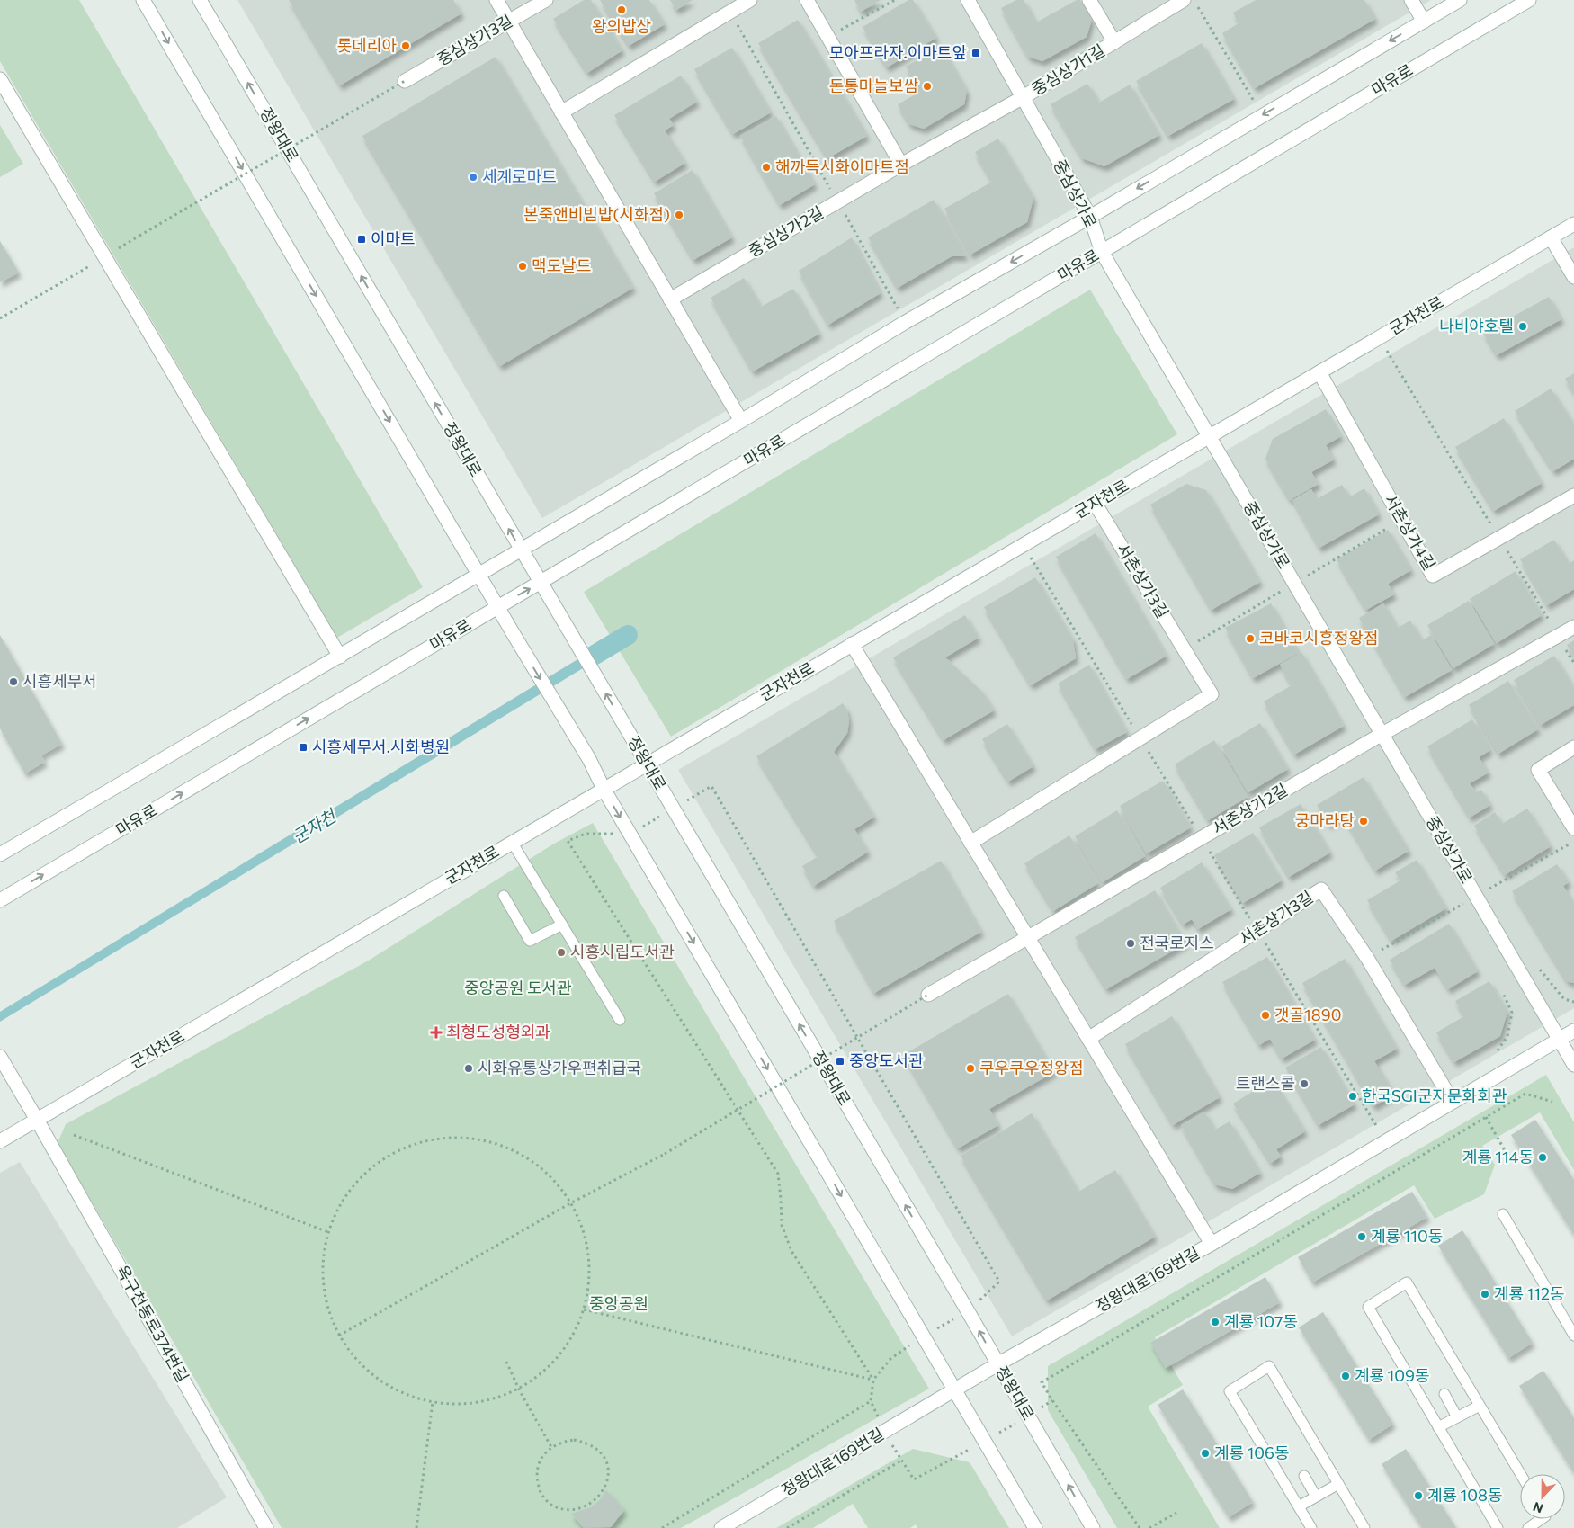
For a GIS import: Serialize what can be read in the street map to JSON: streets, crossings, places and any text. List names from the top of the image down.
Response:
{
  "streets": {
    "street": [
      "중심상가3길",
      "중심상가1길",
      "마유로",
      "정왕대로",
      "중심상가로",
      "중심상가2길",
      "군자천로",
      "서촌상가4길",
      "서촌상가3길",
      "서촌상가2길",
      "정왕대로169번길",
      "옥구천동로374번길"
    ]
  },
  "crossings": [
    ["중심상가1길", "중심상가로"],
    ["중심상가1길", "중심상가2길"],
    ["마유로", "정왕대로"],
    ["마유로", "중심상가로"],
    ["정왕대로", "군자천로"],
    ["정왕대로", "정왕대로169번길"],
    ["중심상가로", "중심상가2길"],
    ["중심상가로", "군자천로"],
    ["중심상가로", "서촌상가2길"],
    ["중심상가로", "정왕대로169번길"],
    ["군자천로", "서촌상가4길"],
    ["군자천로", "서촌상가3길"],
    ["군자천로", "옥구천동로374번길"],
    ["서촌상가3길", "정왕대로169번길"]
  ],
  "water": ["군자천"],
  "parks": ["중앙공원 도서관", "중앙공원"],
  "places": {
    "other": [
      "왕의밥상",
      "롯데리아",
      "돈통마늘보쌈",
      "해까득시화이마트점",
      "세계로마트",
      "본죽앤비빔밥(시화점)",
      "맥도날드",
      "나비야호텔",
      "코바코시흥정왕점",
      "시흥세무서",
      "궁마라탕",
      "전국로지스",
      "시흥시립도서관",
      "갯골1890",
      "시화유통상가우편취급국",
      "쿠우쿠우정왕점",
      "트랜스콜",
      "한국SGI군자문화회관",
      "계룡 114동",
      "계룡 110동",
      "계룡 112동",
      "계룡 107동",
      "계룡 109동",
      "계룡 106동",
      "계룡 108동"
    ],
    "transit": [
      "모아프라자.이마트앞",
      "이마트",
      "시흥세무서.시화병원",
      "중앙도서관"
    ],
    "health": ["최형도성형외과"]
  },
  "north": "bottom"
}
